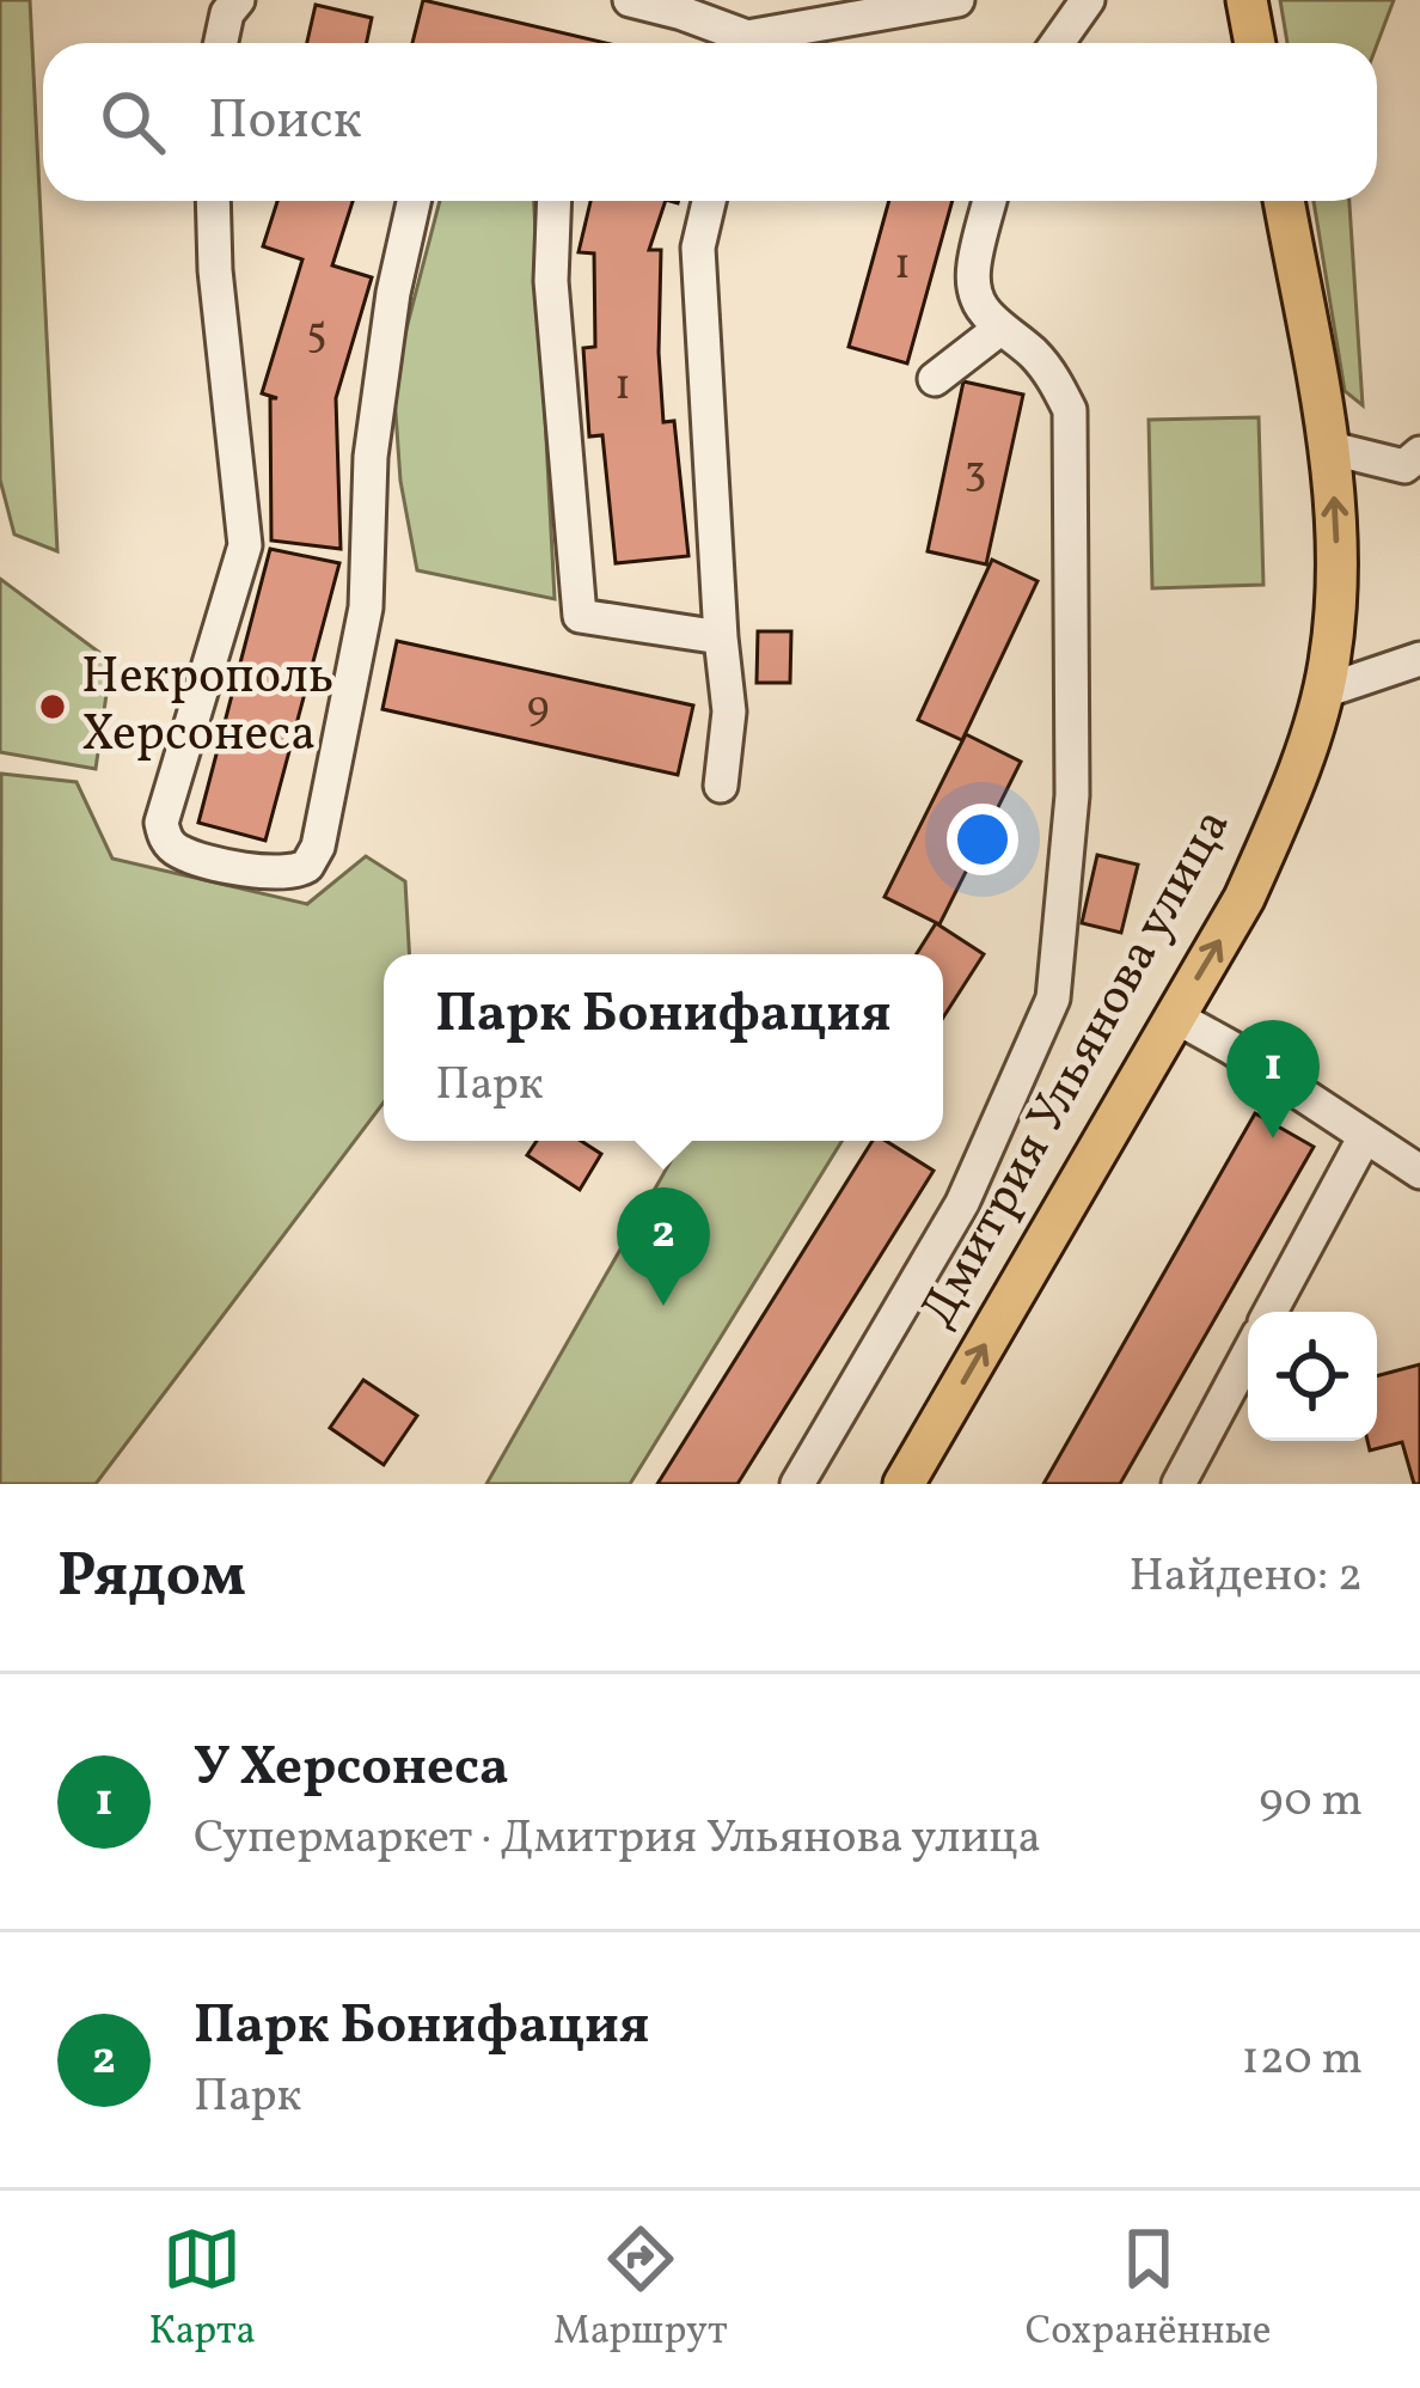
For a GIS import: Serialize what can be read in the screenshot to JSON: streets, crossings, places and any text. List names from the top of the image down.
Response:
{
  "streets": {
    "main road": ["Дмитрия Ульянова улица"]
  },
  "one_way": ["Дмитрия Ульянова улица"],
  "places": ["Некрополь Херсонеса"],
  "house_numbers": [
    "1",
    "5",
    "1",
    "3",
    "9"
  ],
  "page": {
    "search": "Поиск",
    "popup": ["Парк Бонифация", "Парк"],
    "pins": ["1", "2"],
    "heading": ["Рядом", "Найдено: 2"],
    "list": [
      {
        "mark": "1",
        "name": "У Херсонеса",
        "note": "Супермаркет · Дмитрия Ульянова улица",
        "value": "90 m"
      },
      {
        "mark": "2",
        "name": "Парк Бонифация",
        "note": "Парк",
        "value": "120 m"
      }
    ],
    "nav": ["Карта", "Маршрут", "Сохранённые"]
  }
}
